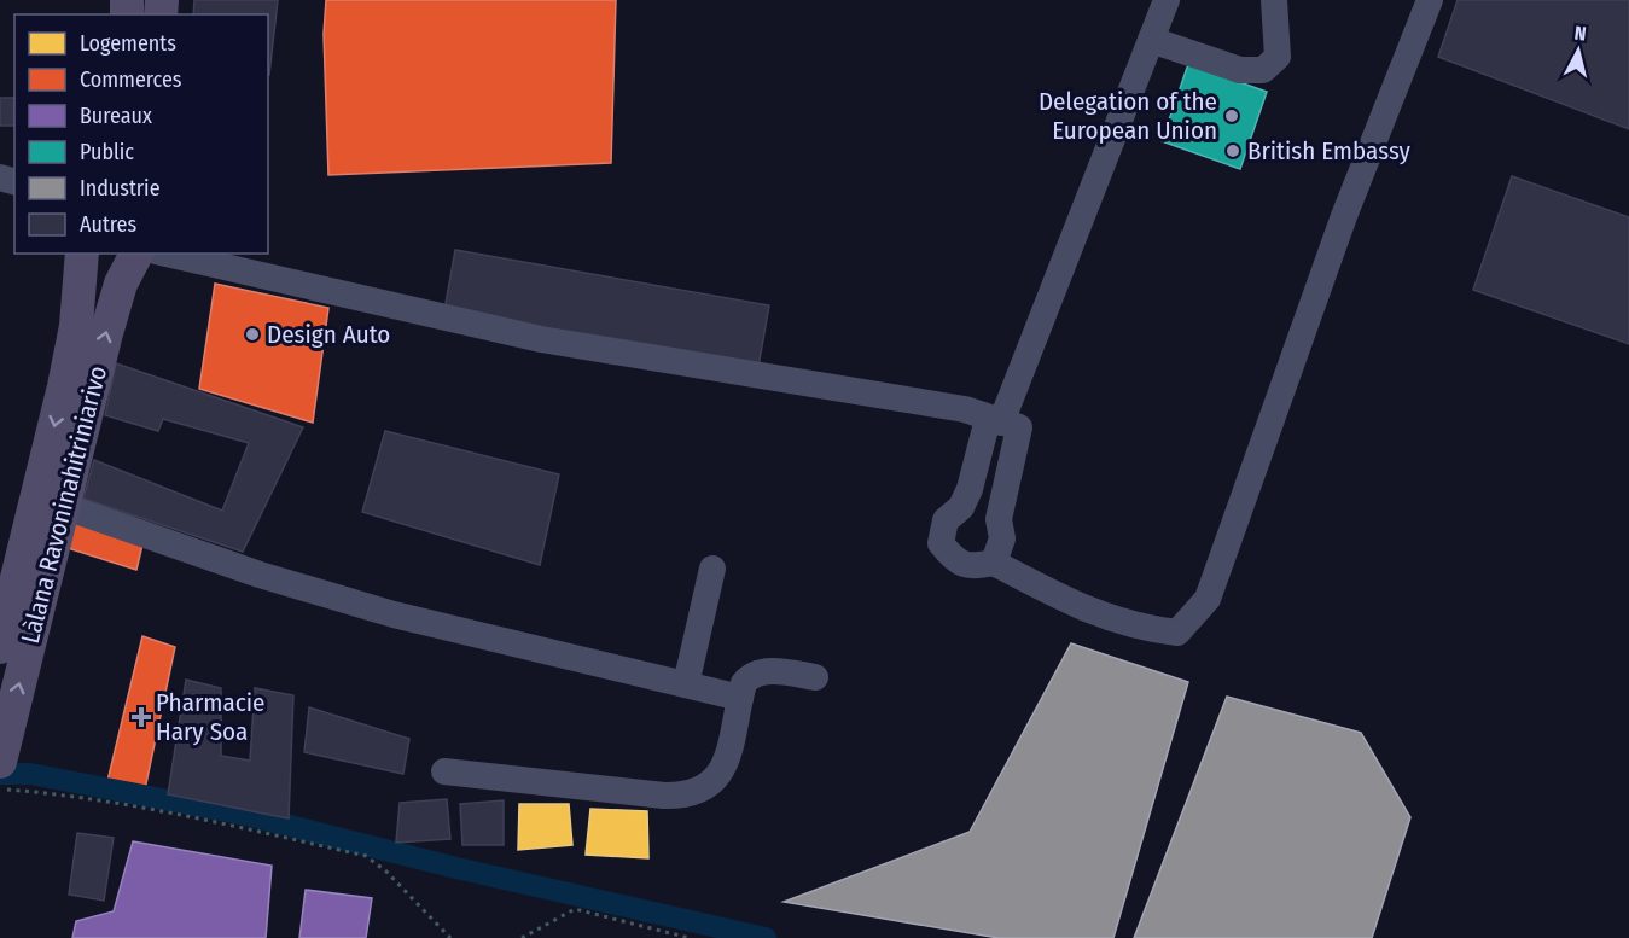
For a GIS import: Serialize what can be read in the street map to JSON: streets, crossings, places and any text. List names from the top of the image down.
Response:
{
  "streets": {
    "main road": ["Làlana Ravoninahitriniarivo"]
  },
  "places": {
    "other": ["Delegation of the European Union", "British Embassy", "Design Auto"],
    "health": ["Pharmacie Hary Soa"]
  },
  "legend": [
    "Logements",
    "Commerces",
    "Bureaux",
    "Public",
    "Industrie",
    "Autres"
  ],
  "north": "top"
}
